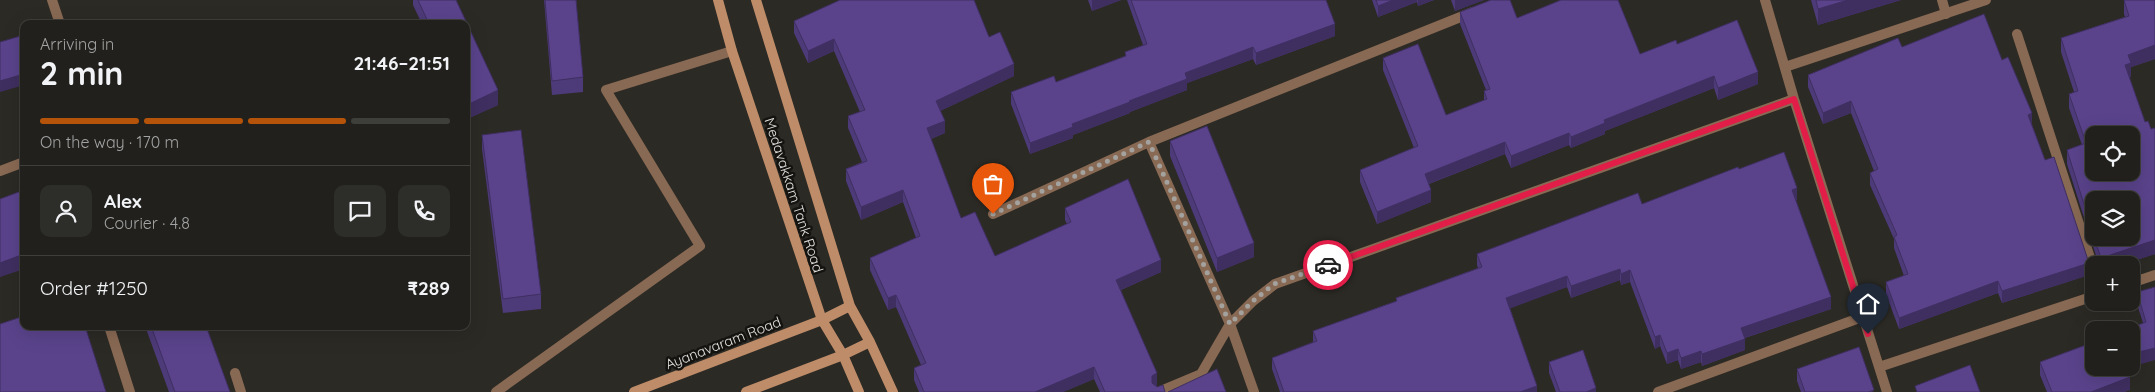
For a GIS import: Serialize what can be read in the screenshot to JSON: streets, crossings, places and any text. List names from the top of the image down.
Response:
{
  "streets": {
    "main road": ["Medavakkam Tank Road", "Ayanavaram Road"]
  },
  "crossings": [
    ["Medavakkam Tank Road", "Ayanavaram Road"]
  ],
  "page": {
    "heading": ["2 min", "Arriving in", "21:46–21:51"],
    "panel": [
      "Alex",
      "Courier · 4.8",
      "Order #1250",
      "₹289"
    ],
    "bar": "On the way · 170 m",
    "map_buttons": ["+", "−"]
  }
}
